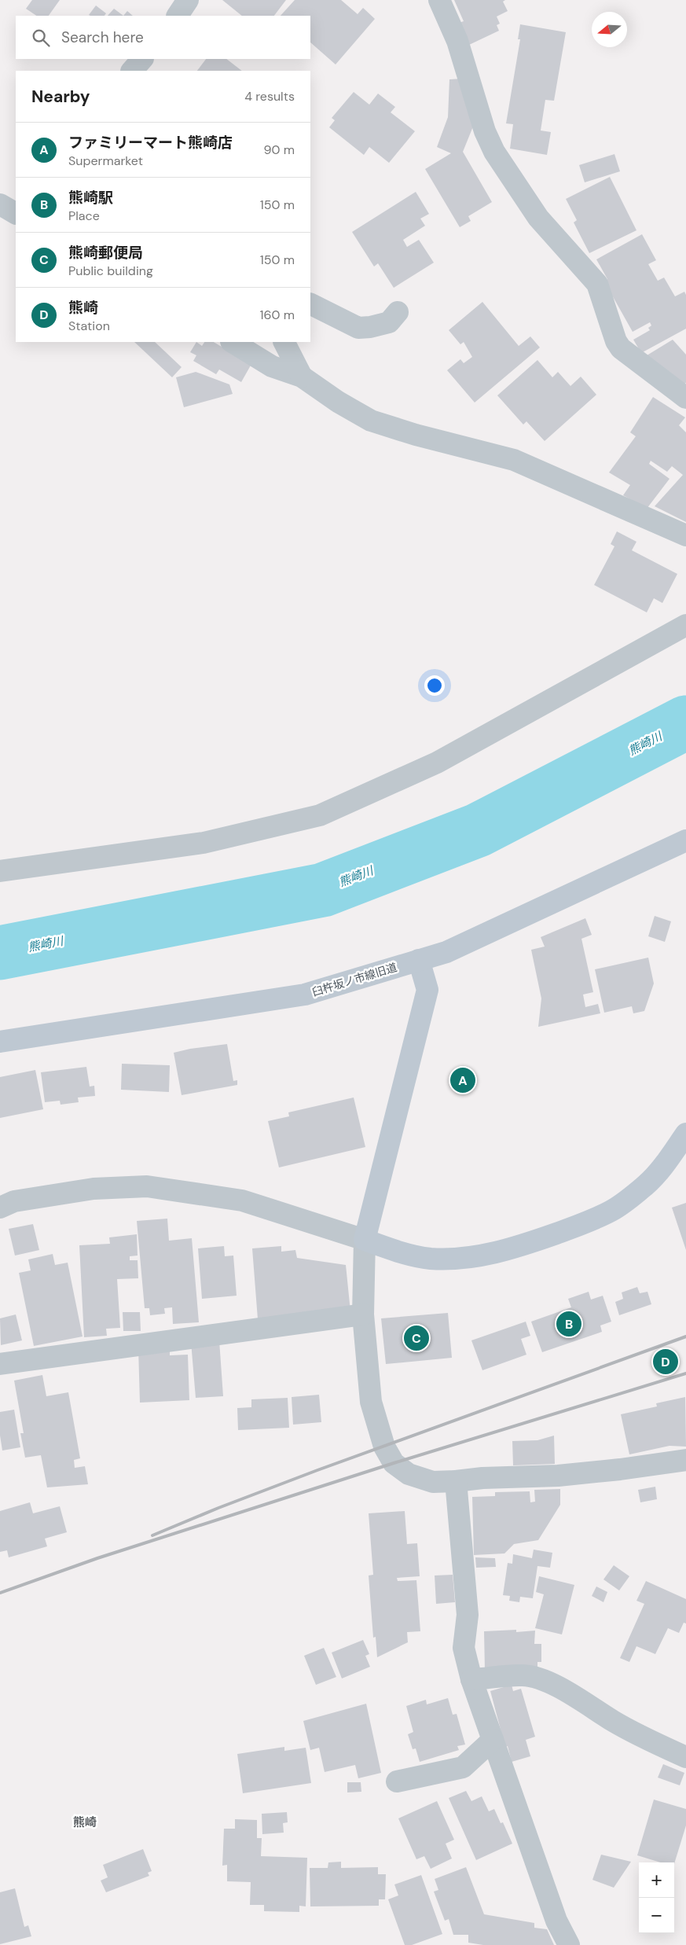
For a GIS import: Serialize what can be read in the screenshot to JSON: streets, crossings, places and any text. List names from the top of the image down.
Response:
{
  "streets": {
    "street": ["臼杵坂ノ市線旧道"]
  },
  "districts": ["熊崎"],
  "water": ["熊崎川"],
  "north": "left",
  "page": {
    "search": "Search here",
    "heading": ["Nearby", "4 results"],
    "list": [
      {
        "mark": "A",
        "name": "ファミリーマート熊崎店",
        "note": "Supermarket",
        "value": "90 m"
      },
      {
        "mark": "B",
        "name": "熊崎駅",
        "note": "Place",
        "value": "150 m"
      },
      {
        "mark": "C",
        "name": "熊崎郵便局",
        "note": "Public building",
        "value": "150 m"
      },
      {
        "mark": "D",
        "name": "熊崎",
        "note": "Station",
        "value": "160 m"
      }
    ],
    "pins": [
      "A",
      "B",
      "C",
      "D"
    ],
    "map_buttons": ["+", "−"]
  }
}
